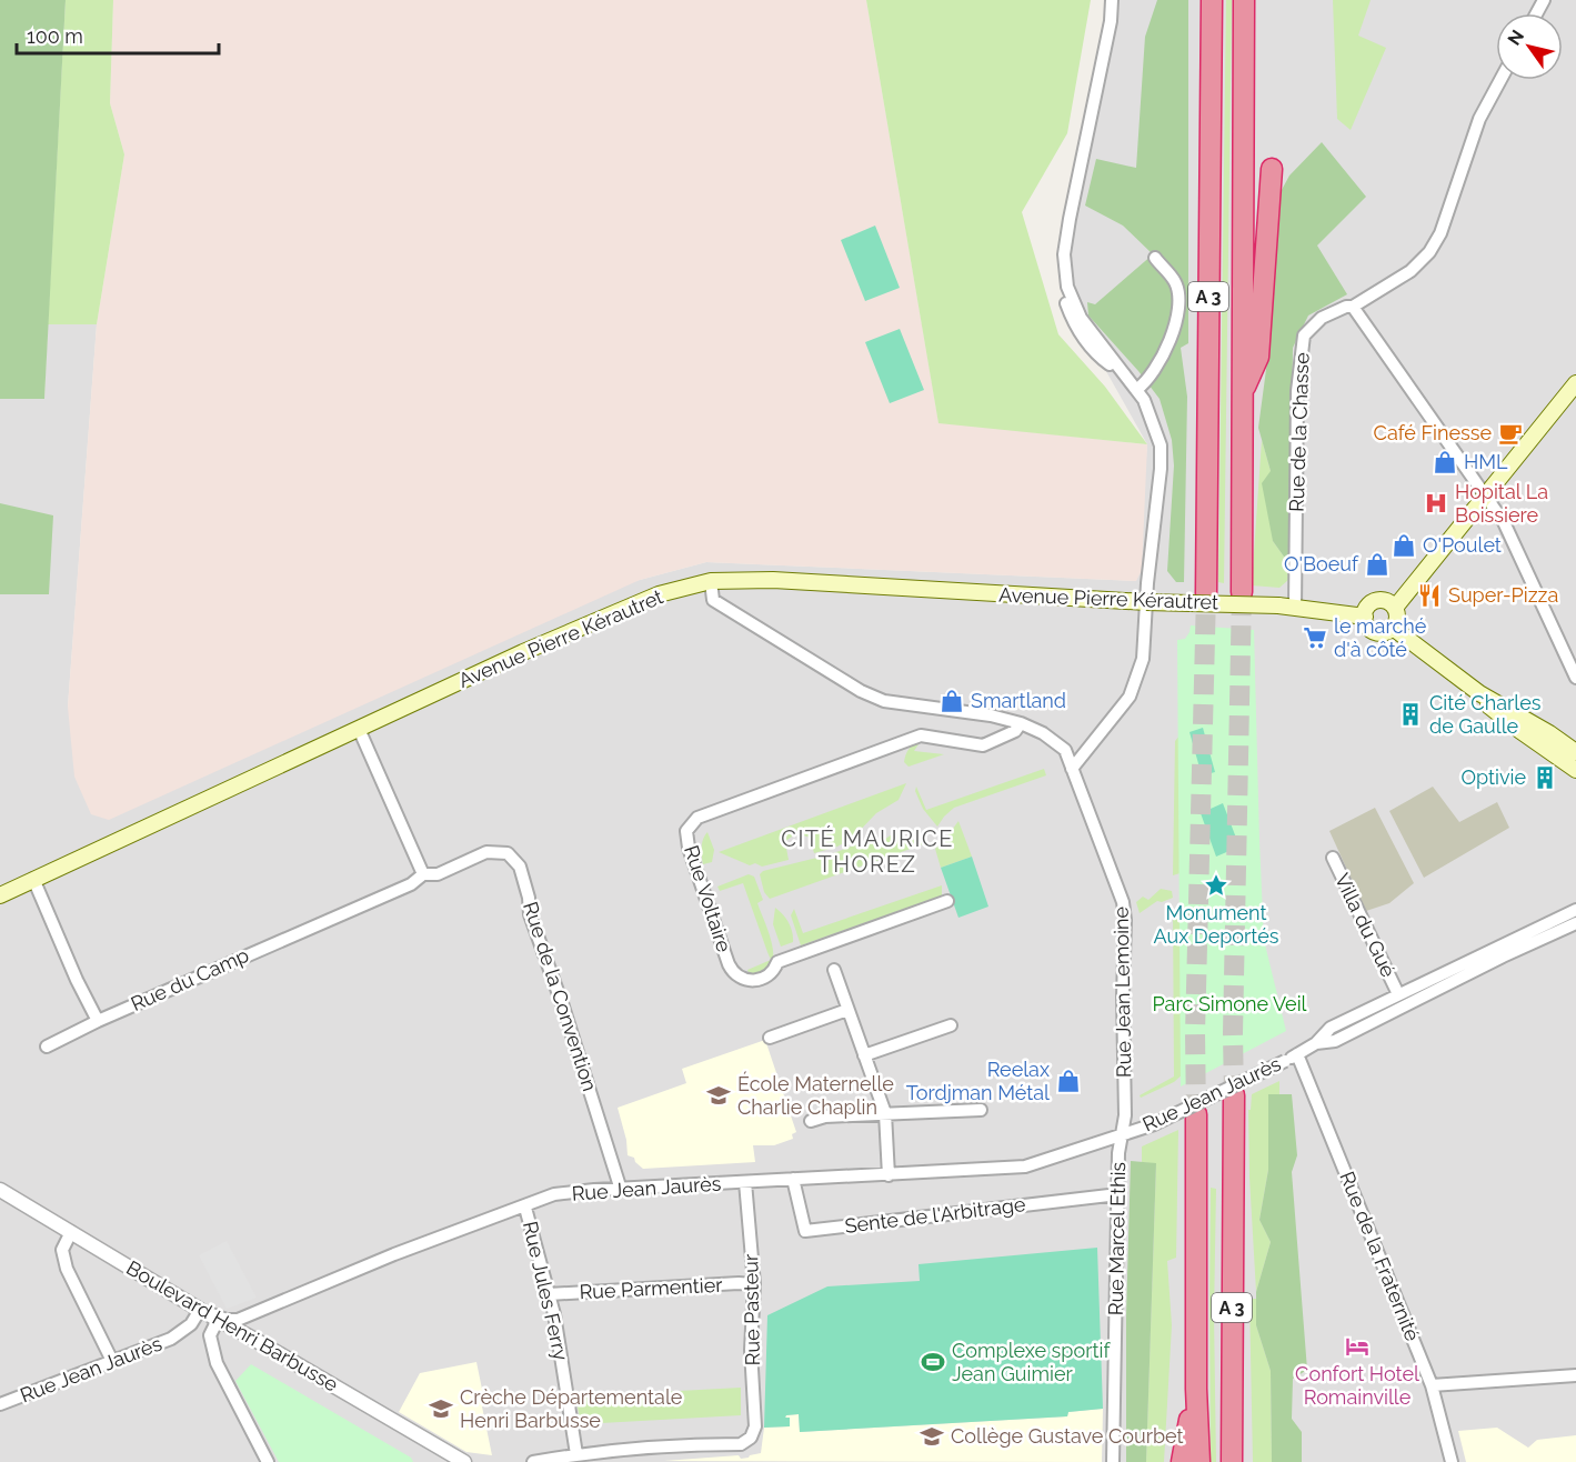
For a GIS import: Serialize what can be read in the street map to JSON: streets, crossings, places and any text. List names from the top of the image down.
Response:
{
  "streets": {
    "highway": ["A 3"],
    "main road": ["Avenue Pierre Kérautret"],
    "street": [
      "Rue de la Chasse",
      "Rue Voltaire",
      "Villa du Gué",
      "Rue du Camp",
      "Rue Jean Lemoine",
      "Rue de la Convention",
      "Rue Jean Jaurès",
      "Sente de l'Arbitrage",
      "Rue Marcel Ethis",
      "Rue de la Fraternité",
      "Rue Parmentier",
      "Rue Jules Ferry",
      "Rue Pasteur",
      "Boulevard Henri Barbusse"
    ]
  },
  "crossings": [
    ["Rue de la Chasse", "Avenue Pierre Kérautret"],
    ["Avenue Pierre Kérautret", "Rue Jean Lemoine"],
    ["Rue Voltaire", "Rue Jean Lemoine"],
    ["Villa du Gué", "Rue Jean Jaurès"],
    ["Rue du Camp", "Rue de la Convention"],
    ["Rue Jean Lemoine", "Rue Jean Jaurès"],
    ["Rue Jean Lemoine", "Rue Marcel Ethis"],
    ["Rue de la Convention", "Rue Jean Jaurès"],
    ["Rue Jean Jaurès", "Sente de l'Arbitrage"],
    ["Rue Jean Jaurès", "Rue Marcel Ethis"],
    ["Rue Jean Jaurès", "Rue de la Fraternité"],
    ["Rue Jean Jaurès", "Rue Jules Ferry"],
    ["Rue Jean Jaurès", "Rue Pasteur"],
    ["Rue Jean Jaurès", "Boulevard Henri Barbusse"],
    ["Sente de l'Arbitrage", "Rue Marcel Ethis"],
    ["Rue Parmentier", "Rue Jules Ferry"],
    ["Rue Parmentier", "Rue Pasteur"],
    ["Rue Jules Ferry", "Rue Pasteur"]
  ],
  "districts": ["CITÉ MAURICE THOREZ"],
  "parks": ["Parc Simone Veil"],
  "places": {
    "cafe": ["Café Finesse"],
    "shop": [
      "HML",
      "O'Poulet",
      "O'Boeuf",
      "Smartland",
      "Reelax Tordjman Métal"
    ],
    "hospital": ["Hopital La Boissiere"],
    "restaurant": ["Super-Pizza"],
    "supermarket": ["le marché d'à côté"],
    "building": ["Cité Charles de Gaulle", "Optivie"],
    "place": ["Monument Aux Deportés"],
    "school or university": ["École Maternelle Charlie Chaplin", "Crèche Départementale Henri Barbusse", "Collège Gustave Courbet"],
    "hotel": ["Confort Hotel Romainville"],
    "sports": ["Complexe sportif Jean Guimier"]
  },
  "scale_bar": "100 m",
  "north": "top left"
}
